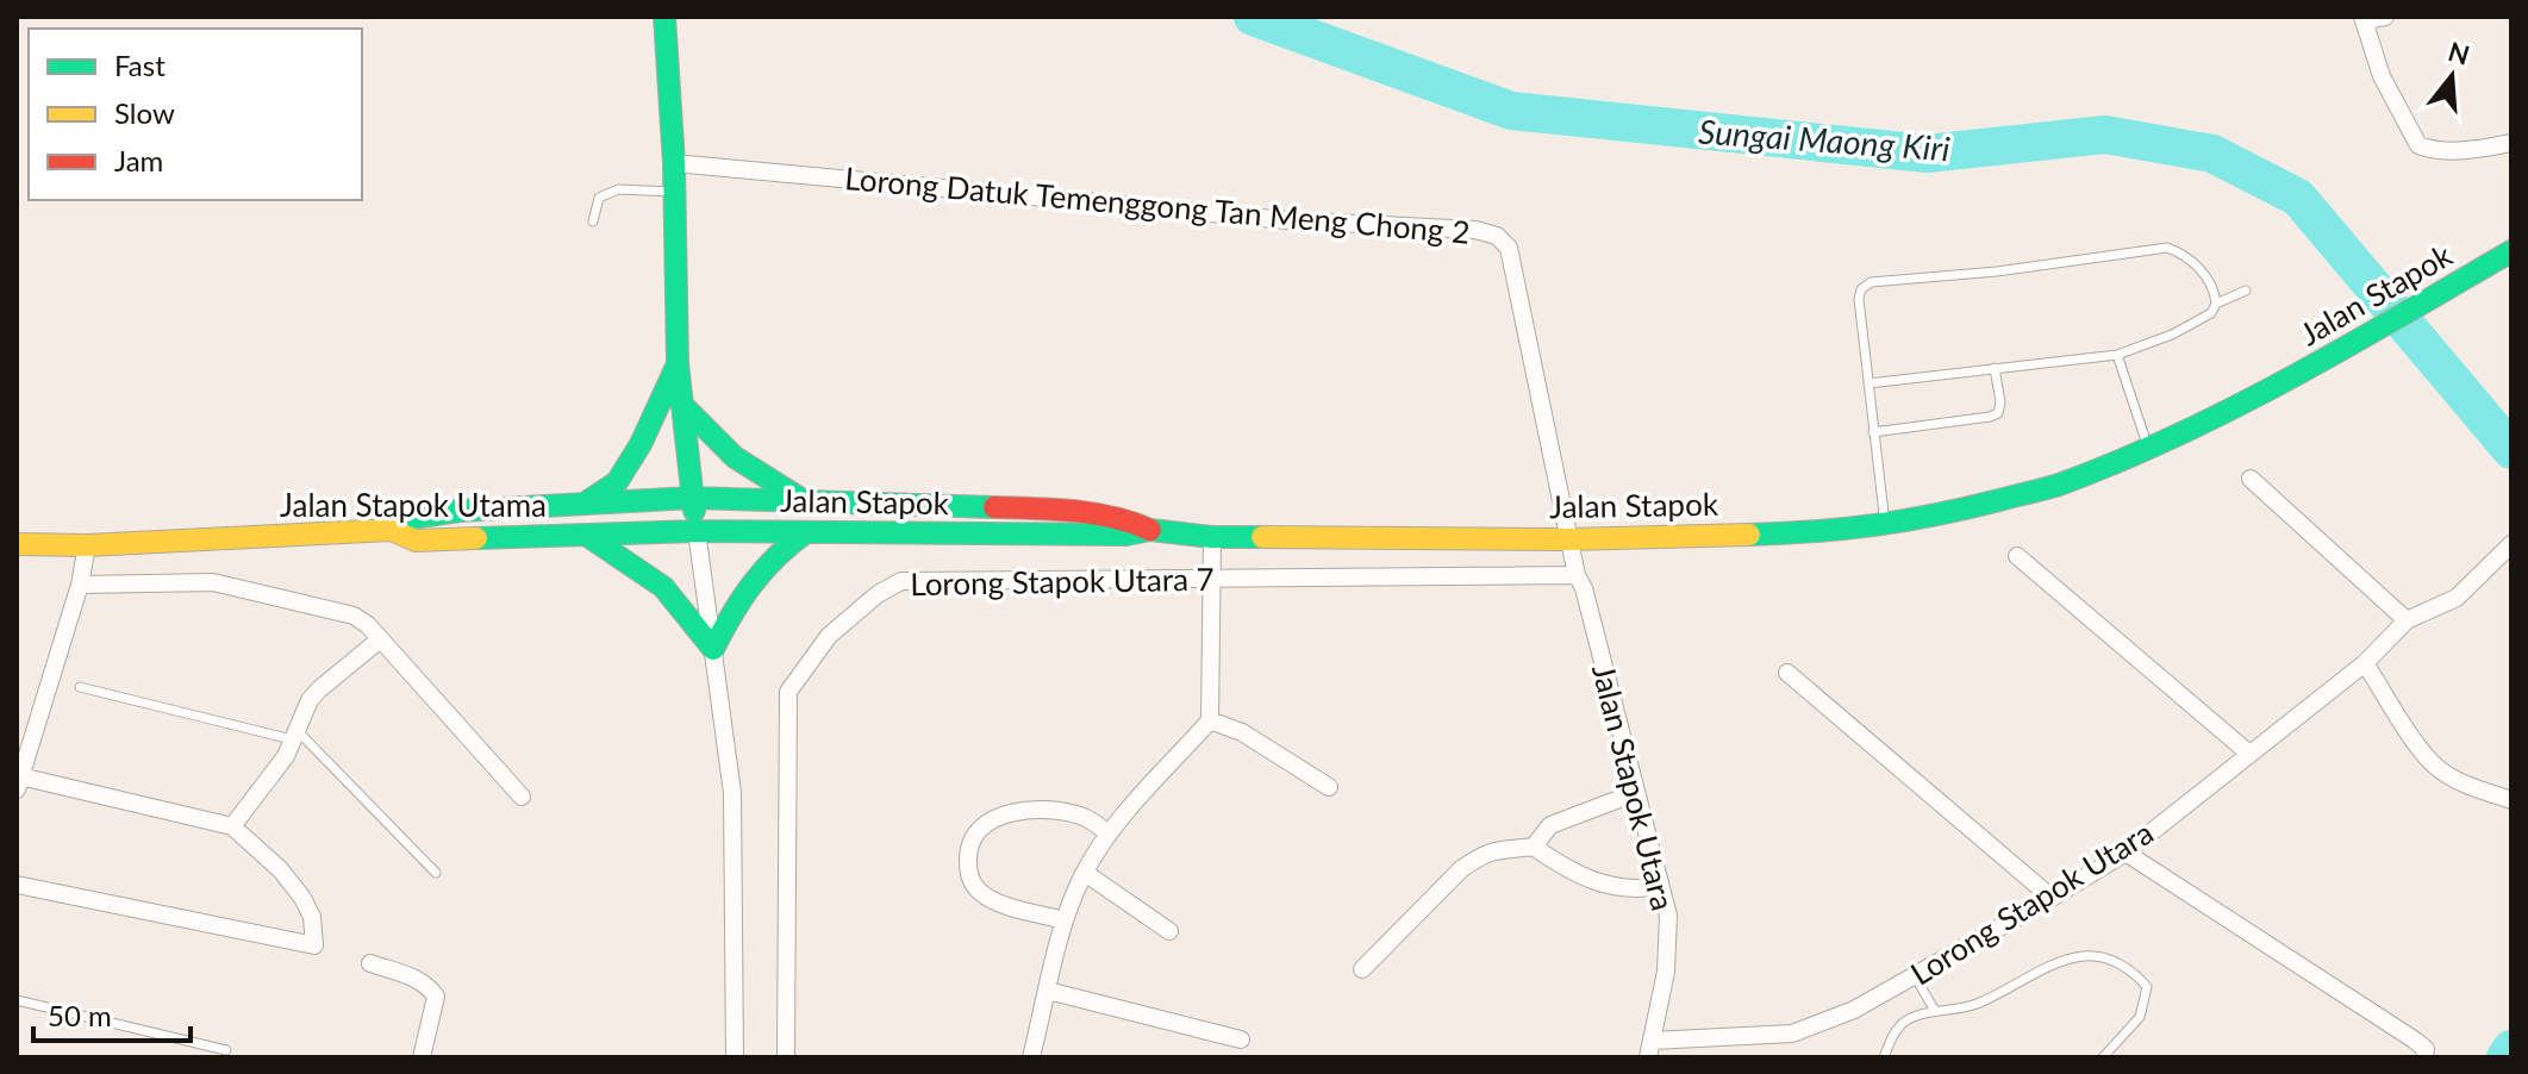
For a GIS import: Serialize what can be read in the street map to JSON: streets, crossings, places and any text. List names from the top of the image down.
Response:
{
  "streets": {
    "main road": ["Jalan Stapok", "Jalan Stapok Utama"],
    "street": [
      "Lorong Datuk Temenggong Tan Meng Chong 2",
      "Lorong Stapok Utara 7",
      "Jalan Stapok Utara",
      "Lorong Stapok Utara"
    ]
  },
  "crossings": [
    ["Lorong Datuk Temenggong Tan Meng Chong 2", "Jalan Stapok"],
    ["Lorong Datuk Temenggong Tan Meng Chong 2", "Lorong Stapok Utara 7"],
    ["Lorong Datuk Temenggong Tan Meng Chong 2", "Jalan Stapok Utara"],
    ["Jalan Stapok", "Jalan Stapok Utama"],
    ["Lorong Stapok Utara 7", "Jalan Stapok Utara"],
    ["Jalan Stapok Utara", "Lorong Stapok Utara"]
  ],
  "water": ["Sungai Maong Kiri"],
  "legend": ["Fast", "Slow", "Jam"],
  "scale_bar": "50 m",
  "north": "top"
}
